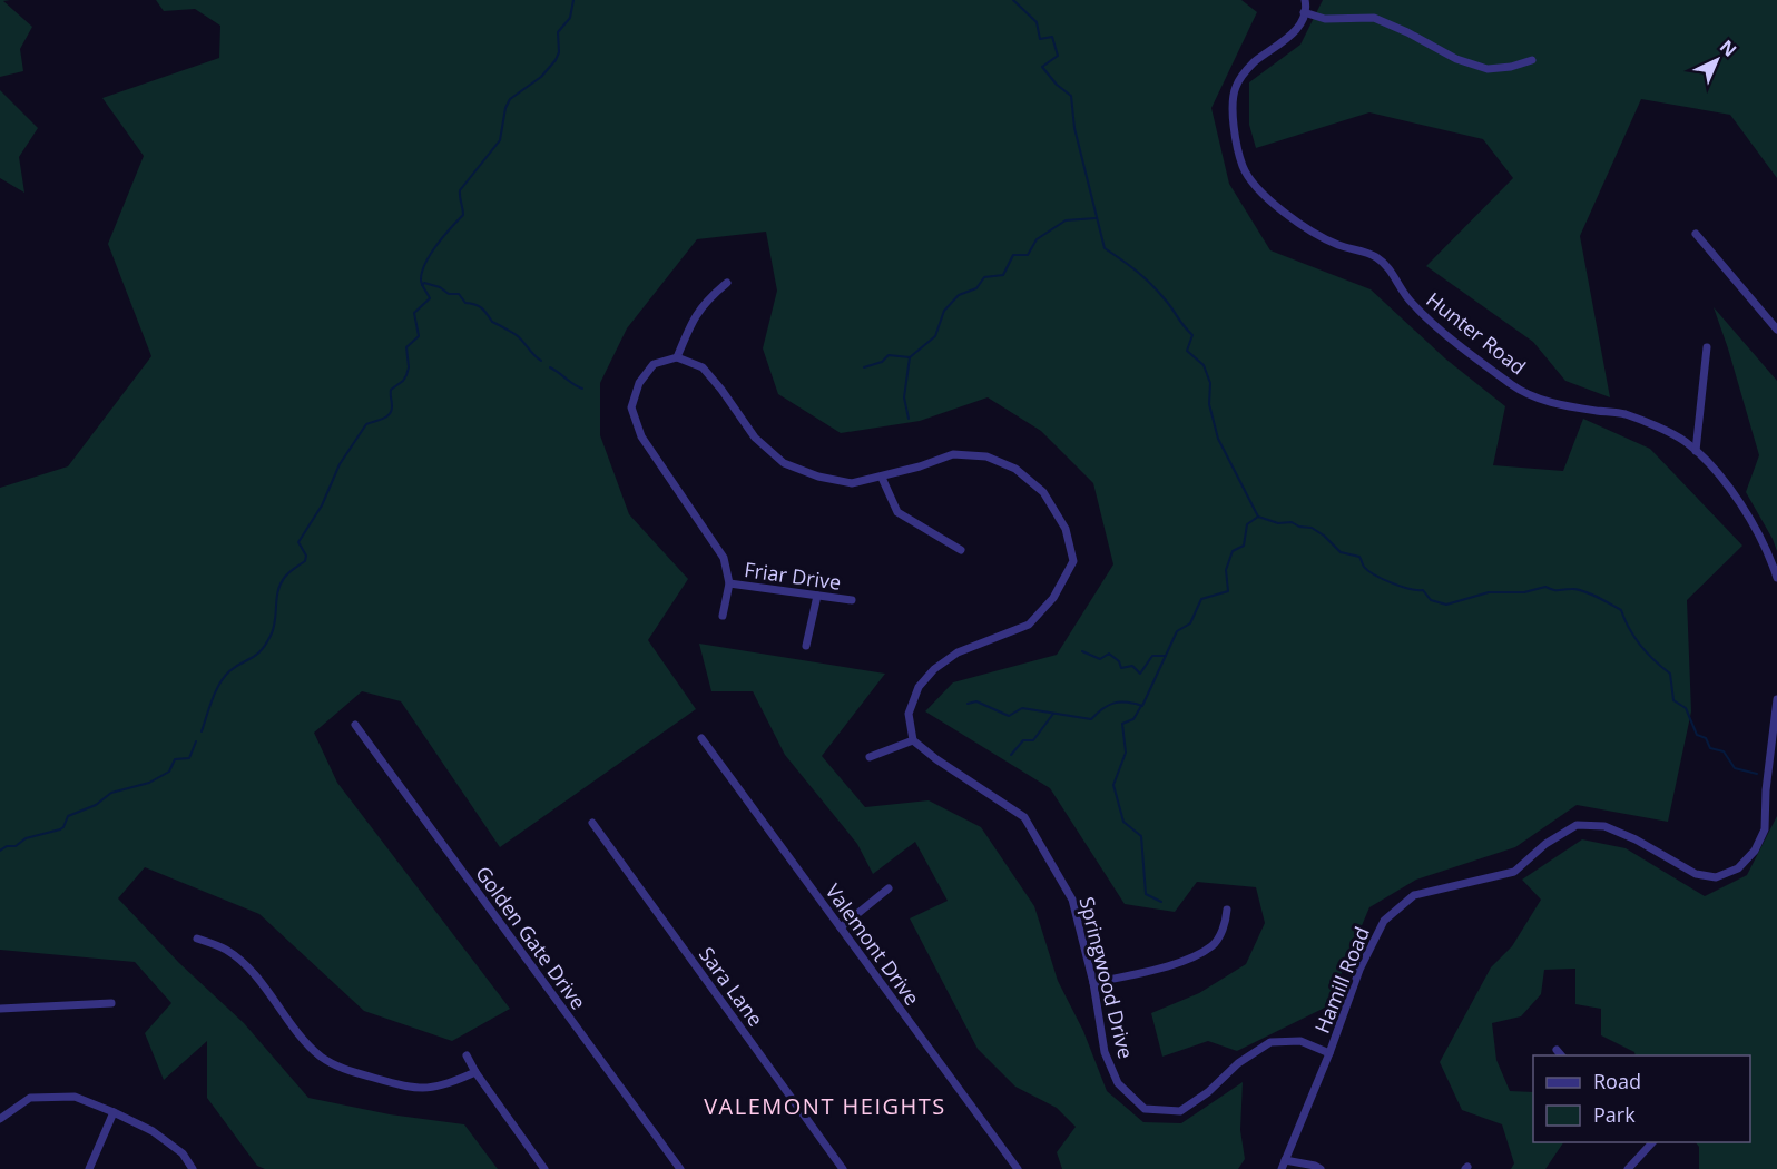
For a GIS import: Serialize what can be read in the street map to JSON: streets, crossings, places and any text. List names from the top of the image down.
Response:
{
  "streets": {
    "street": [
      "Hunter Road",
      "Friar Drive",
      "Golden Gate Drive",
      "Valemont Drive",
      "Springwood Drive",
      "Hamill Road",
      "Sara Lane"
    ]
  },
  "crossings": [
    ["Springwood Drive", "Hamill Road"]
  ],
  "districts": ["VALEMONT HEIGHTS"],
  "legend": ["Road", "Park"],
  "north": "top right"
}
